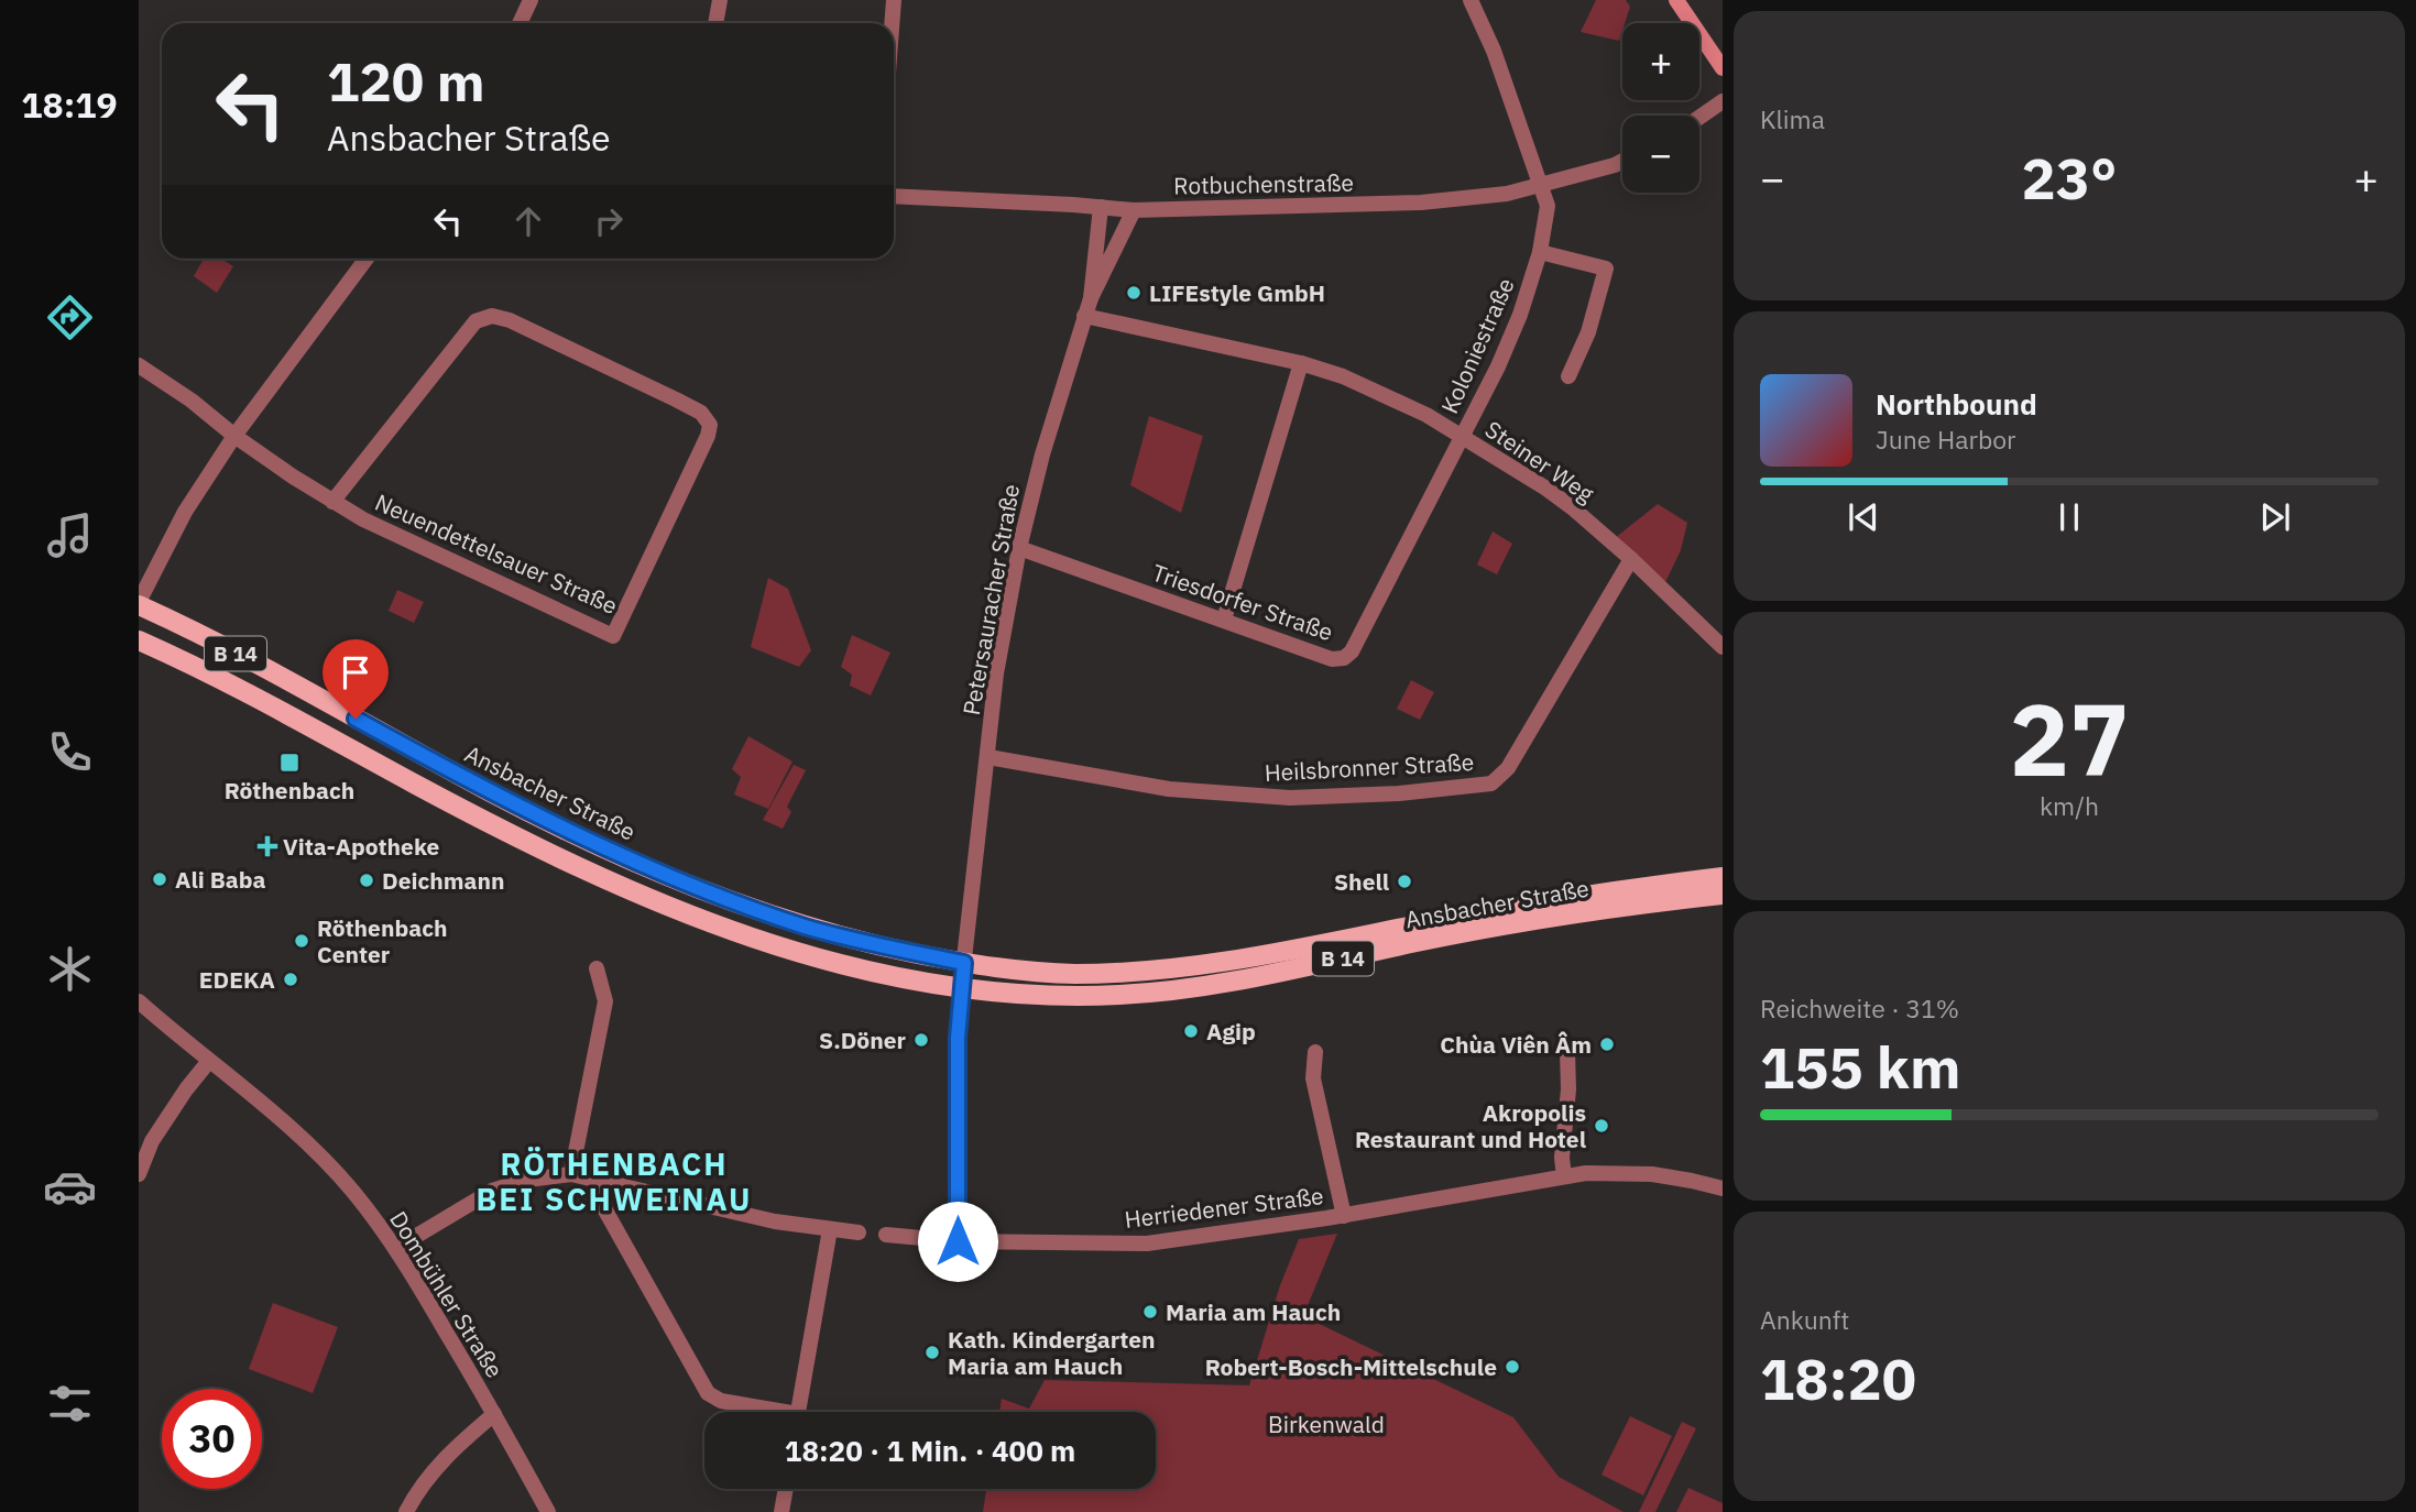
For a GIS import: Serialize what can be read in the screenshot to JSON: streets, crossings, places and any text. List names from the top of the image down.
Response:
{
  "streets": {
    "main road": ["B 14", "Ansbacher Straße"],
    "street": [
      "Rotbuchenstraße",
      "Koloniestraße",
      "Steiner Weg",
      "Neuendettelsauer Straße",
      "Petersauracher Straße",
      "Triesdorfer Straße",
      "Heilsbronner Straße",
      "Herriedener Straße",
      "Dombühler Straße"
    ]
  },
  "crossings": [
    ["Rotbuchenstraße", "Koloniestraße"],
    ["Rotbuchenstraße", "Petersauracher Straße"],
    ["Koloniestraße", "Steiner Weg"],
    ["Koloniestraße", "Triesdorfer Straße"],
    ["Steiner Weg", "Petersauracher Straße"],
    ["Steiner Weg", "Triesdorfer Straße"],
    ["Steiner Weg", "Heilsbronner Straße"],
    ["Petersauracher Straße", "Triesdorfer Straße"],
    ["Petersauracher Straße", "Heilsbronner Straße"],
    ["Petersauracher Straße", "Ansbacher Straße"]
  ],
  "districts": ["RÖTHENBACH BEI SCHWEINAU"],
  "parks": ["Birkenwald"],
  "places": {
    "other": [
      "LIFEstyle GmbH",
      "Ali Baba",
      "Deichmann",
      "Shell",
      "Röthenbach Center",
      "EDEKA",
      "Agip",
      "S.Döner",
      "Chùa Viên Âm",
      "Akropolis Restaurant und Hotel",
      "Maria am Hauch",
      "Kath. Kindergarten Maria am Hauch",
      "Robert-Bosch-Mittelschule"
    ],
    "transit": ["Röthenbach"],
    "health": ["Vita-Apotheke"]
  },
  "page": {
    "tabs": "18:19",
    "tile": [
      "Klima",
      ["27", "km/h"],
      ["Reichweite · 31%", "155 km"],
      ["Ankunft", "18:20"]
    ],
    "map_buttons": ["+", "−"],
    "turn": ["120 m", "Ansbacher Straße"],
    "heat": ["−", "23°", "+"],
    "song": ["Northbound", "June Harbor"],
    "limit": "30",
    "trip": "18:20 · 1 Min. · 400 m"
  }
}
